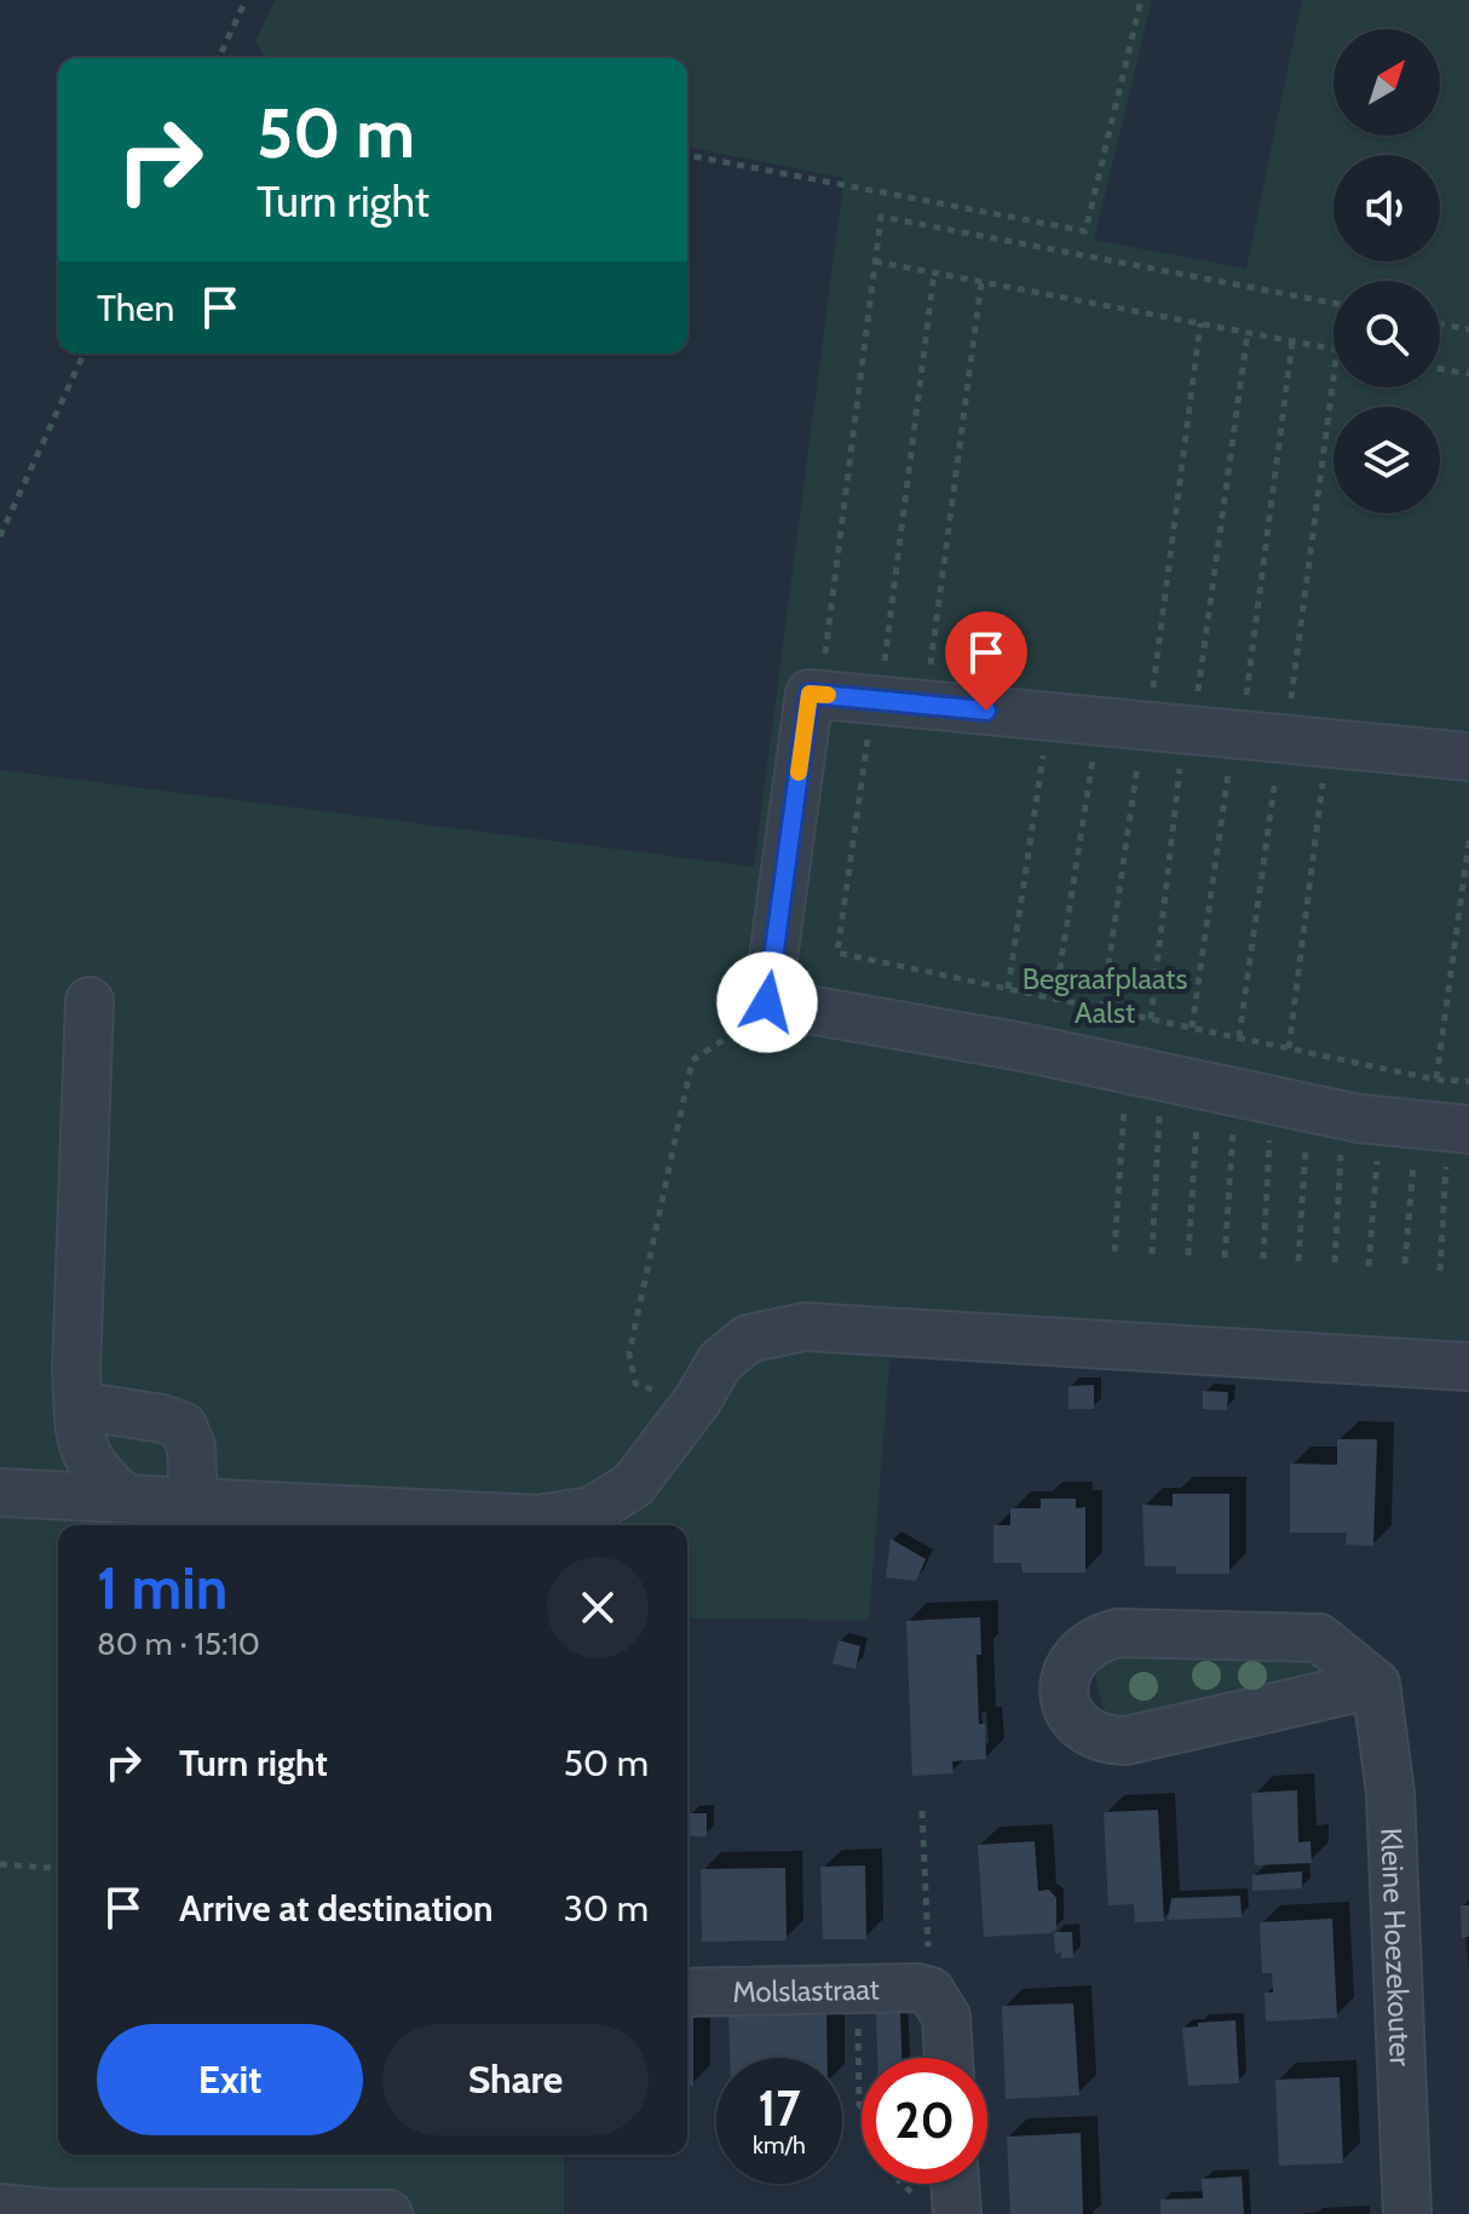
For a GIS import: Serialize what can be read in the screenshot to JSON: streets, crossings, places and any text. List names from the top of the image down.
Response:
{
  "streets": {
    "street": ["Kleine Hoezekouter", "Molslastraat"]
  },
  "parks": ["Begraafplaats Aalst"],
  "north": "top right",
  "page": {
    "turn": ["50 m", "Turn right"],
    "then": "Then",
    "heading": ["1 min", "80 m · 15:10"],
    "list": [
      {
        "name": "Turn right",
        "value": "50 m"
      },
      {
        "name": "Arrive at destination",
        "value": "30 m"
      }
    ],
    "buttons": ["Exit", "Share"],
    "speed": "17 km/h",
    "limit": "20"
  }
}
